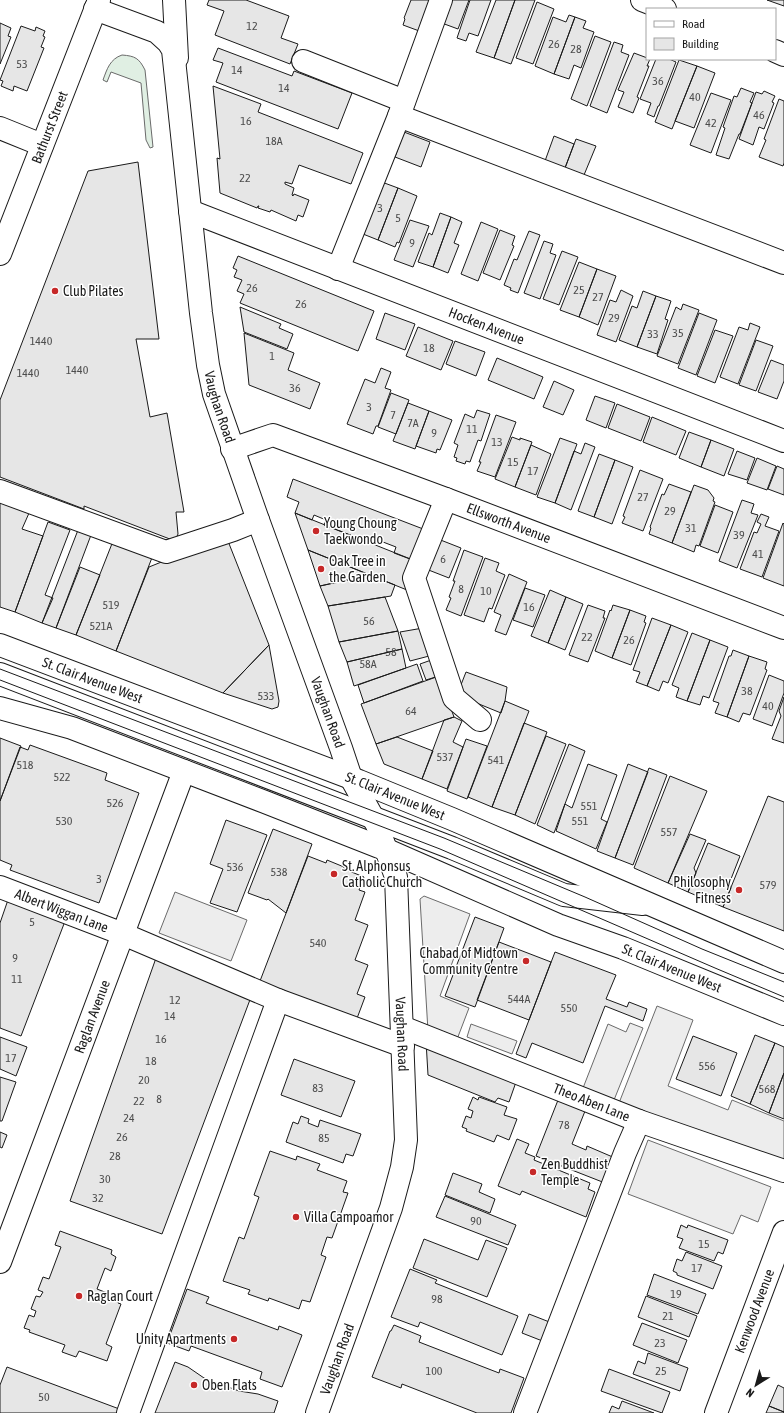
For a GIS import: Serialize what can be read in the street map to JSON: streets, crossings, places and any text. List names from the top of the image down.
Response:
{
  "streets": {
    "street": [
      "Bathurst Street",
      "Hocken Avenue",
      "Vaughan Road",
      "Ellsworth Avenue",
      "St. Clair Avenue West",
      "Albert Wiggan Lane",
      "Raglan Avenue",
      "Theo Aben Lane",
      "Kenwood Avenue"
    ]
  },
  "crossings": [
    ["Bathurst Street", "Vaughan Road"],
    ["Hocken Avenue", "Vaughan Road"],
    ["Vaughan Road", "Ellsworth Avenue"],
    ["Vaughan Road", "St. Clair Avenue West"],
    ["Vaughan Road", "Theo Aben Lane"],
    ["St. Clair Avenue West", "Raglan Avenue"],
    ["Albert Wiggan Lane", "Raglan Avenue"],
    ["Albert Wiggan Lane", "Theo Aben Lane"]
  ],
  "places": [
    "Club Pilates",
    "Young Choung Taekwondo",
    "Oak Tree in the Garden",
    "St. Alphonsus Catholic Church",
    "Philosophy Fitness",
    "Chabad of Midtown Community Centre",
    "Zen Buddhist Temple",
    "Villa Campoamor",
    "Raglan Court",
    "Unity Apartments",
    "Oben Flats"
  ],
  "house_numbers": [
    "12",
    "26",
    "28",
    "53",
    "14",
    "36",
    "14",
    "40",
    "46",
    "16",
    "42",
    "18A",
    "22",
    "3",
    "5",
    "9",
    "26",
    "25",
    "27",
    "26",
    "29",
    "35",
    "33",
    "1440",
    "18",
    "1",
    "1440",
    "1440",
    "36",
    "3",
    "7",
    "7A",
    "11",
    "9",
    "13",
    "15",
    "17",
    "27",
    "29",
    "31",
    "39",
    "41",
    "6",
    "8",
    "10",
    "519",
    "16",
    "56",
    "521A",
    "22",
    "26",
    "58",
    "58A",
    "38",
    "533",
    "40",
    "64",
    "537",
    "541",
    "518",
    "522",
    "526",
    "551",
    "530",
    "551",
    "557",
    "536",
    "538",
    "3",
    "579",
    "5",
    "540",
    "9",
    "11",
    "544A",
    "12",
    "550",
    "14",
    "16",
    "17",
    "18",
    "556",
    "20",
    "83",
    "568",
    "8",
    "22",
    "24",
    "78",
    "26",
    "85",
    "28",
    "30",
    "32",
    "90",
    "15",
    "17",
    "19",
    "98",
    "21",
    "23",
    "100",
    "25",
    "50"
  ],
  "legend": ["Road", "Building"],
  "north": "bottom left"
}
